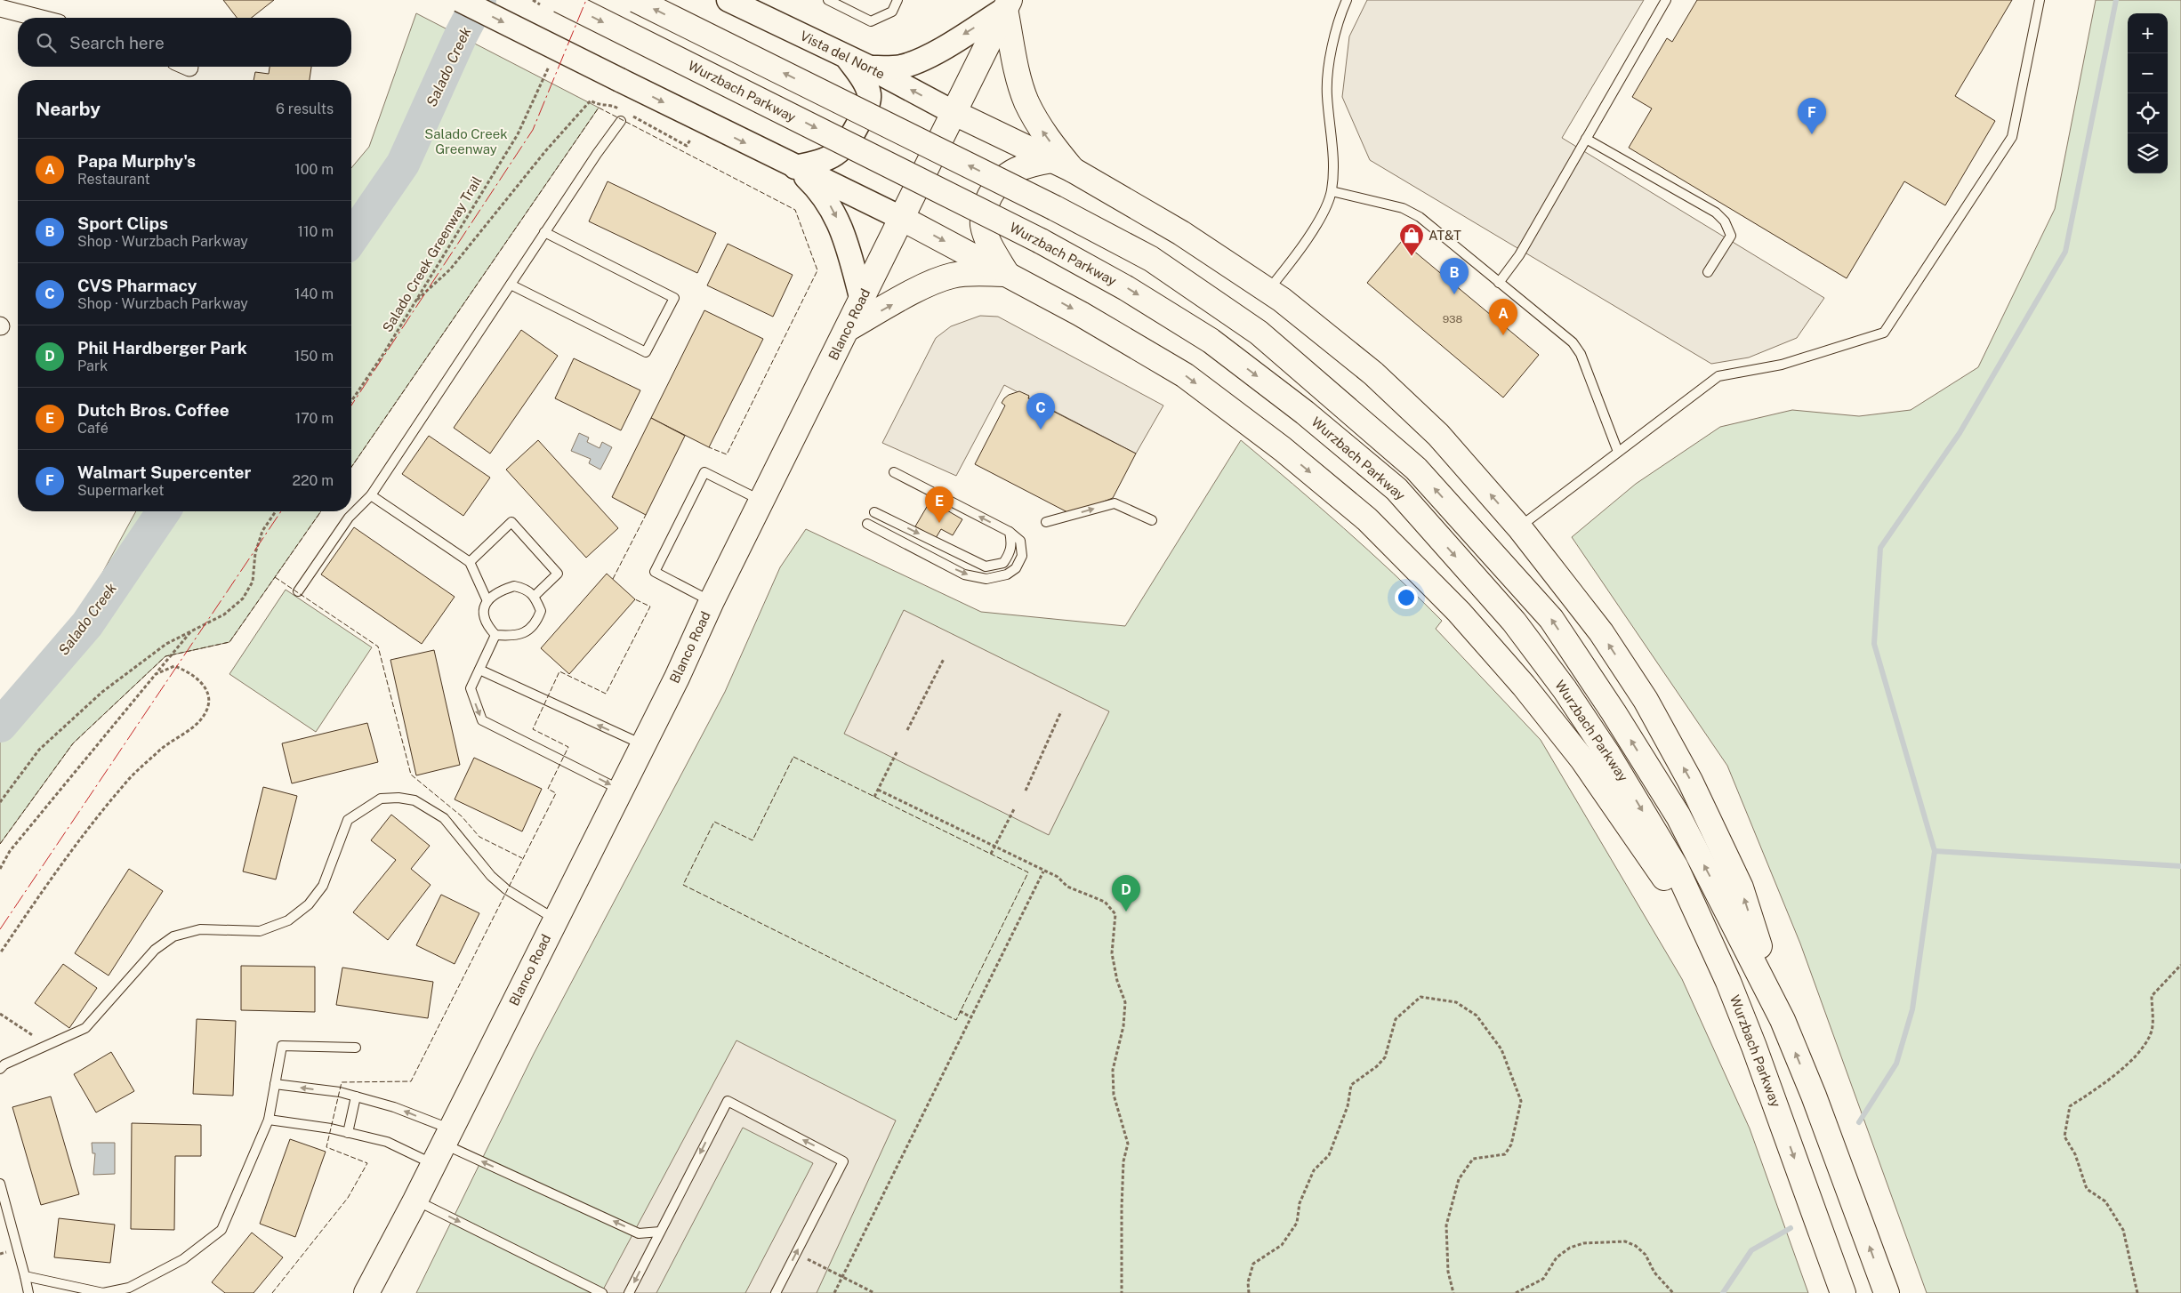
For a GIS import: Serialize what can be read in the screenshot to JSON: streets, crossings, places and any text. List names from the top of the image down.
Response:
{
  "streets": {
    "main road": ["Wurzbach Parkway", "Blanco Road"],
    "street": ["Vista del Norte"],
    "path": ["Salado Creek Greenway Trail"]
  },
  "crossings": [
    ["Vista del Norte", "Blanco Road"]
  ],
  "water": ["Salado Creek"],
  "parks": ["Salado Creek Greenway"],
  "places": {
    "shop": ["AT&T"]
  },
  "house_numbers": ["938"],
  "page": {
    "map_buttons": ["+", "−"],
    "search": "Search here",
    "heading": ["Nearby", "6 results"],
    "pins": [
      "F",
      "B",
      "A",
      "C",
      "E",
      "D"
    ],
    "list": [
      {
        "mark": "A",
        "name": "Papa Murphy's",
        "note": "Restaurant",
        "value": "100 m"
      },
      {
        "mark": "B",
        "name": "Sport Clips",
        "note": "Shop · Wurzbach Parkway",
        "value": "110 m"
      },
      {
        "mark": "C",
        "name": "CVS Pharmacy",
        "note": "Shop · Wurzbach Parkway",
        "value": "140 m"
      },
      {
        "mark": "D",
        "name": "Phil Hardberger Park",
        "note": "Park",
        "value": "150 m"
      },
      {
        "mark": "E",
        "name": "Dutch Bros. Coffee",
        "note": "Café",
        "value": "170 m"
      },
      {
        "mark": "F",
        "name": "Walmart Supercenter",
        "note": "Supermarket",
        "value": "220 m"
      }
    ]
  }
}
